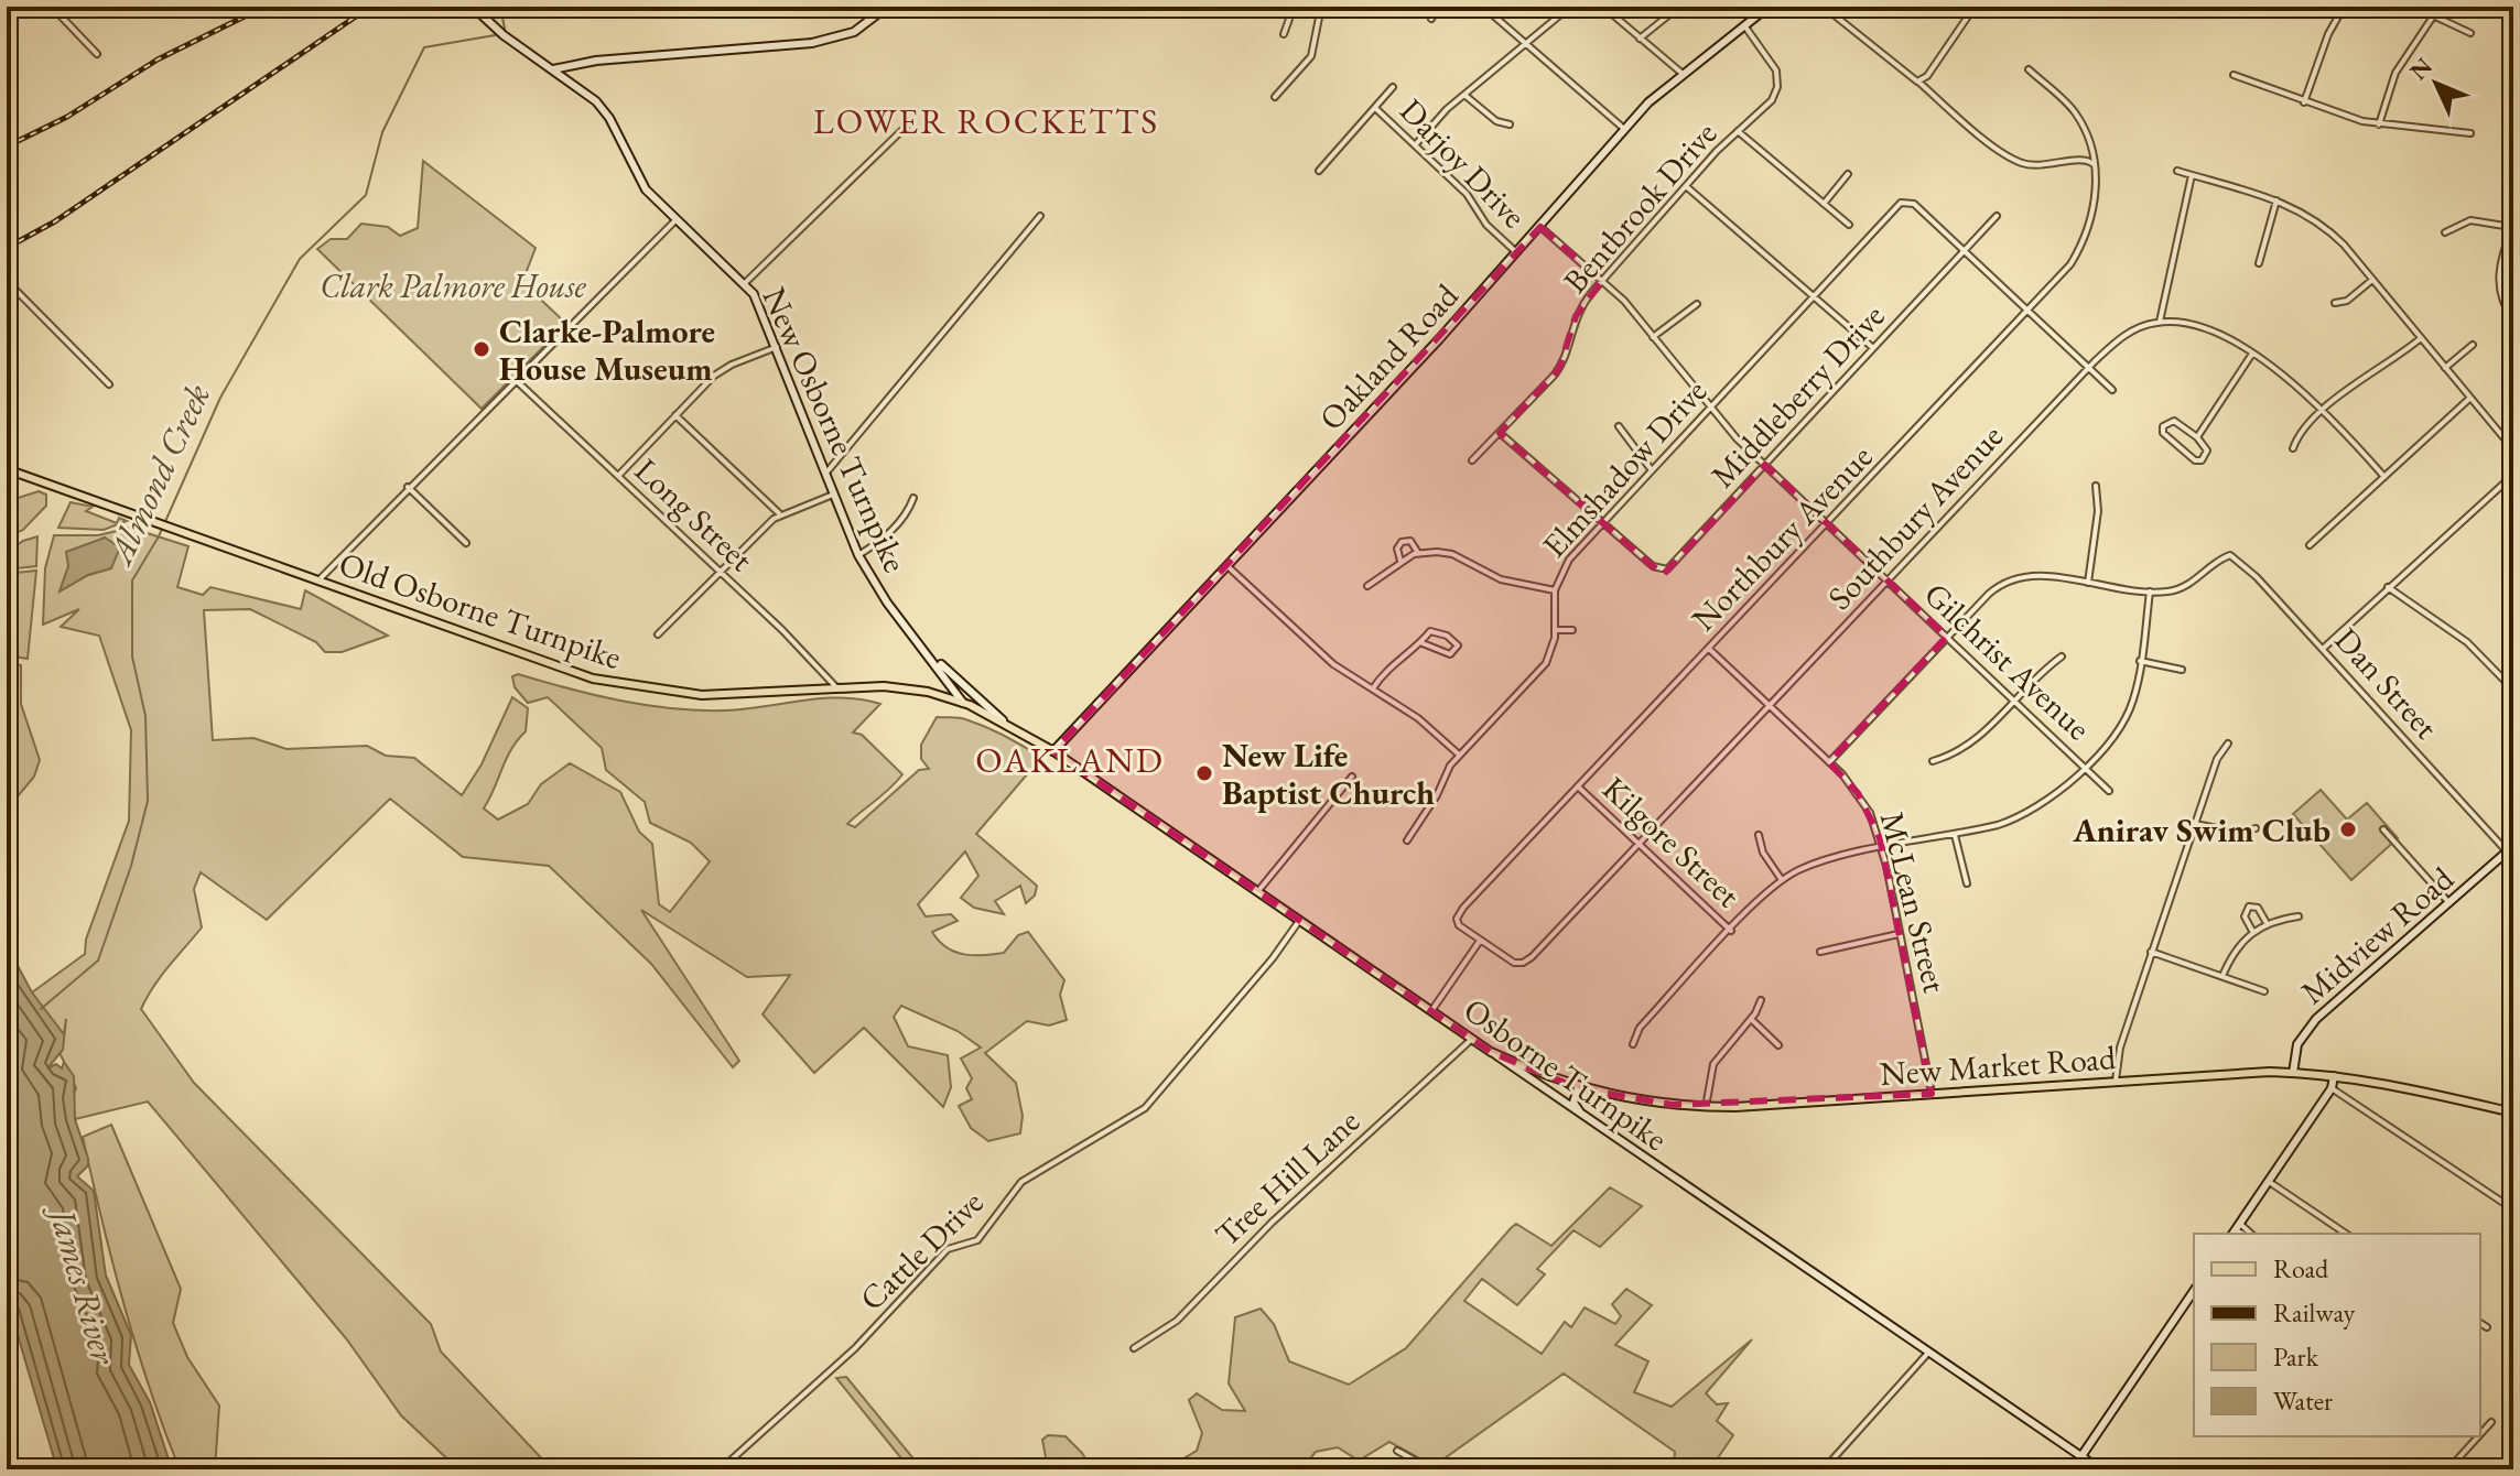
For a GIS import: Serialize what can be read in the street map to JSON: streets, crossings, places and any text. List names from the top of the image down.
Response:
{
  "streets": {
    "main road": ["Old Osborne Turnpike", "New Market Road", "Osborne Turnpike"],
    "street": [
      "Darjoy Drive",
      "Bentbrook Drive",
      "Oakland Road",
      "Middleberry Drive",
      "New Osborne Turnpike",
      "Elmshadow Drive",
      "Long Street",
      "Southbury Avenue",
      "Northbury Avenue",
      "Gilchrist Avenue",
      "Dan Street",
      "Kilgore Street",
      "McLean Street",
      "Midview Road",
      "Tree Hill Lane",
      "Cattle Drive"
    ]
  },
  "crossings": [
    ["Darjoy Drive", "Oakland Road"],
    ["Bentbrook Drive", "Oakland Road"],
    ["Bentbrook Drive", "Gilchrist Avenue"],
    ["Oakland Road", "Gilchrist Avenue"],
    ["Oakland Road", "Osborne Turnpike"],
    ["Middleberry Drive", "Elmshadow Drive"],
    ["Middleberry Drive", "Gilchrist Avenue"],
    ["New Osborne Turnpike", "Old Osborne Turnpike"],
    ["New Osborne Turnpike", "Osborne Turnpike"],
    ["Elmshadow Drive", "Gilchrist Avenue"],
    ["Long Street", "Old Osborne Turnpike"],
    ["Southbury Avenue", "Northbury Avenue"],
    ["Southbury Avenue", "Gilchrist Avenue"],
    ["Southbury Avenue", "Kilgore Street"],
    ["Southbury Avenue", "McLean Street"],
    ["Northbury Avenue", "Gilchrist Avenue"],
    ["Northbury Avenue", "Kilgore Street"],
    ["Northbury Avenue", "McLean Street"],
    ["Old Osborne Turnpike", "Osborne Turnpike"],
    ["Dan Street", "Midview Road"],
    ["McLean Street", "New Market Road"],
    ["Midview Road", "New Market Road"],
    ["New Market Road", "Osborne Turnpike"],
    ["Osborne Turnpike", "Tree Hill Lane"],
    ["Osborne Turnpike", "Cattle Drive"]
  ],
  "districts": ["LOWER ROCKETTS", "OAKLAND"],
  "water": ["Almond Creek", "James River"],
  "parks": ["Clark Palmore House"],
  "places": ["Clarke-Palmore House Museum", "New Life Baptist Church", "Anirav Swim Club"],
  "legend": [
    "Road",
    "Railway",
    "Park",
    "Water"
  ],
  "north": "top left"
}
